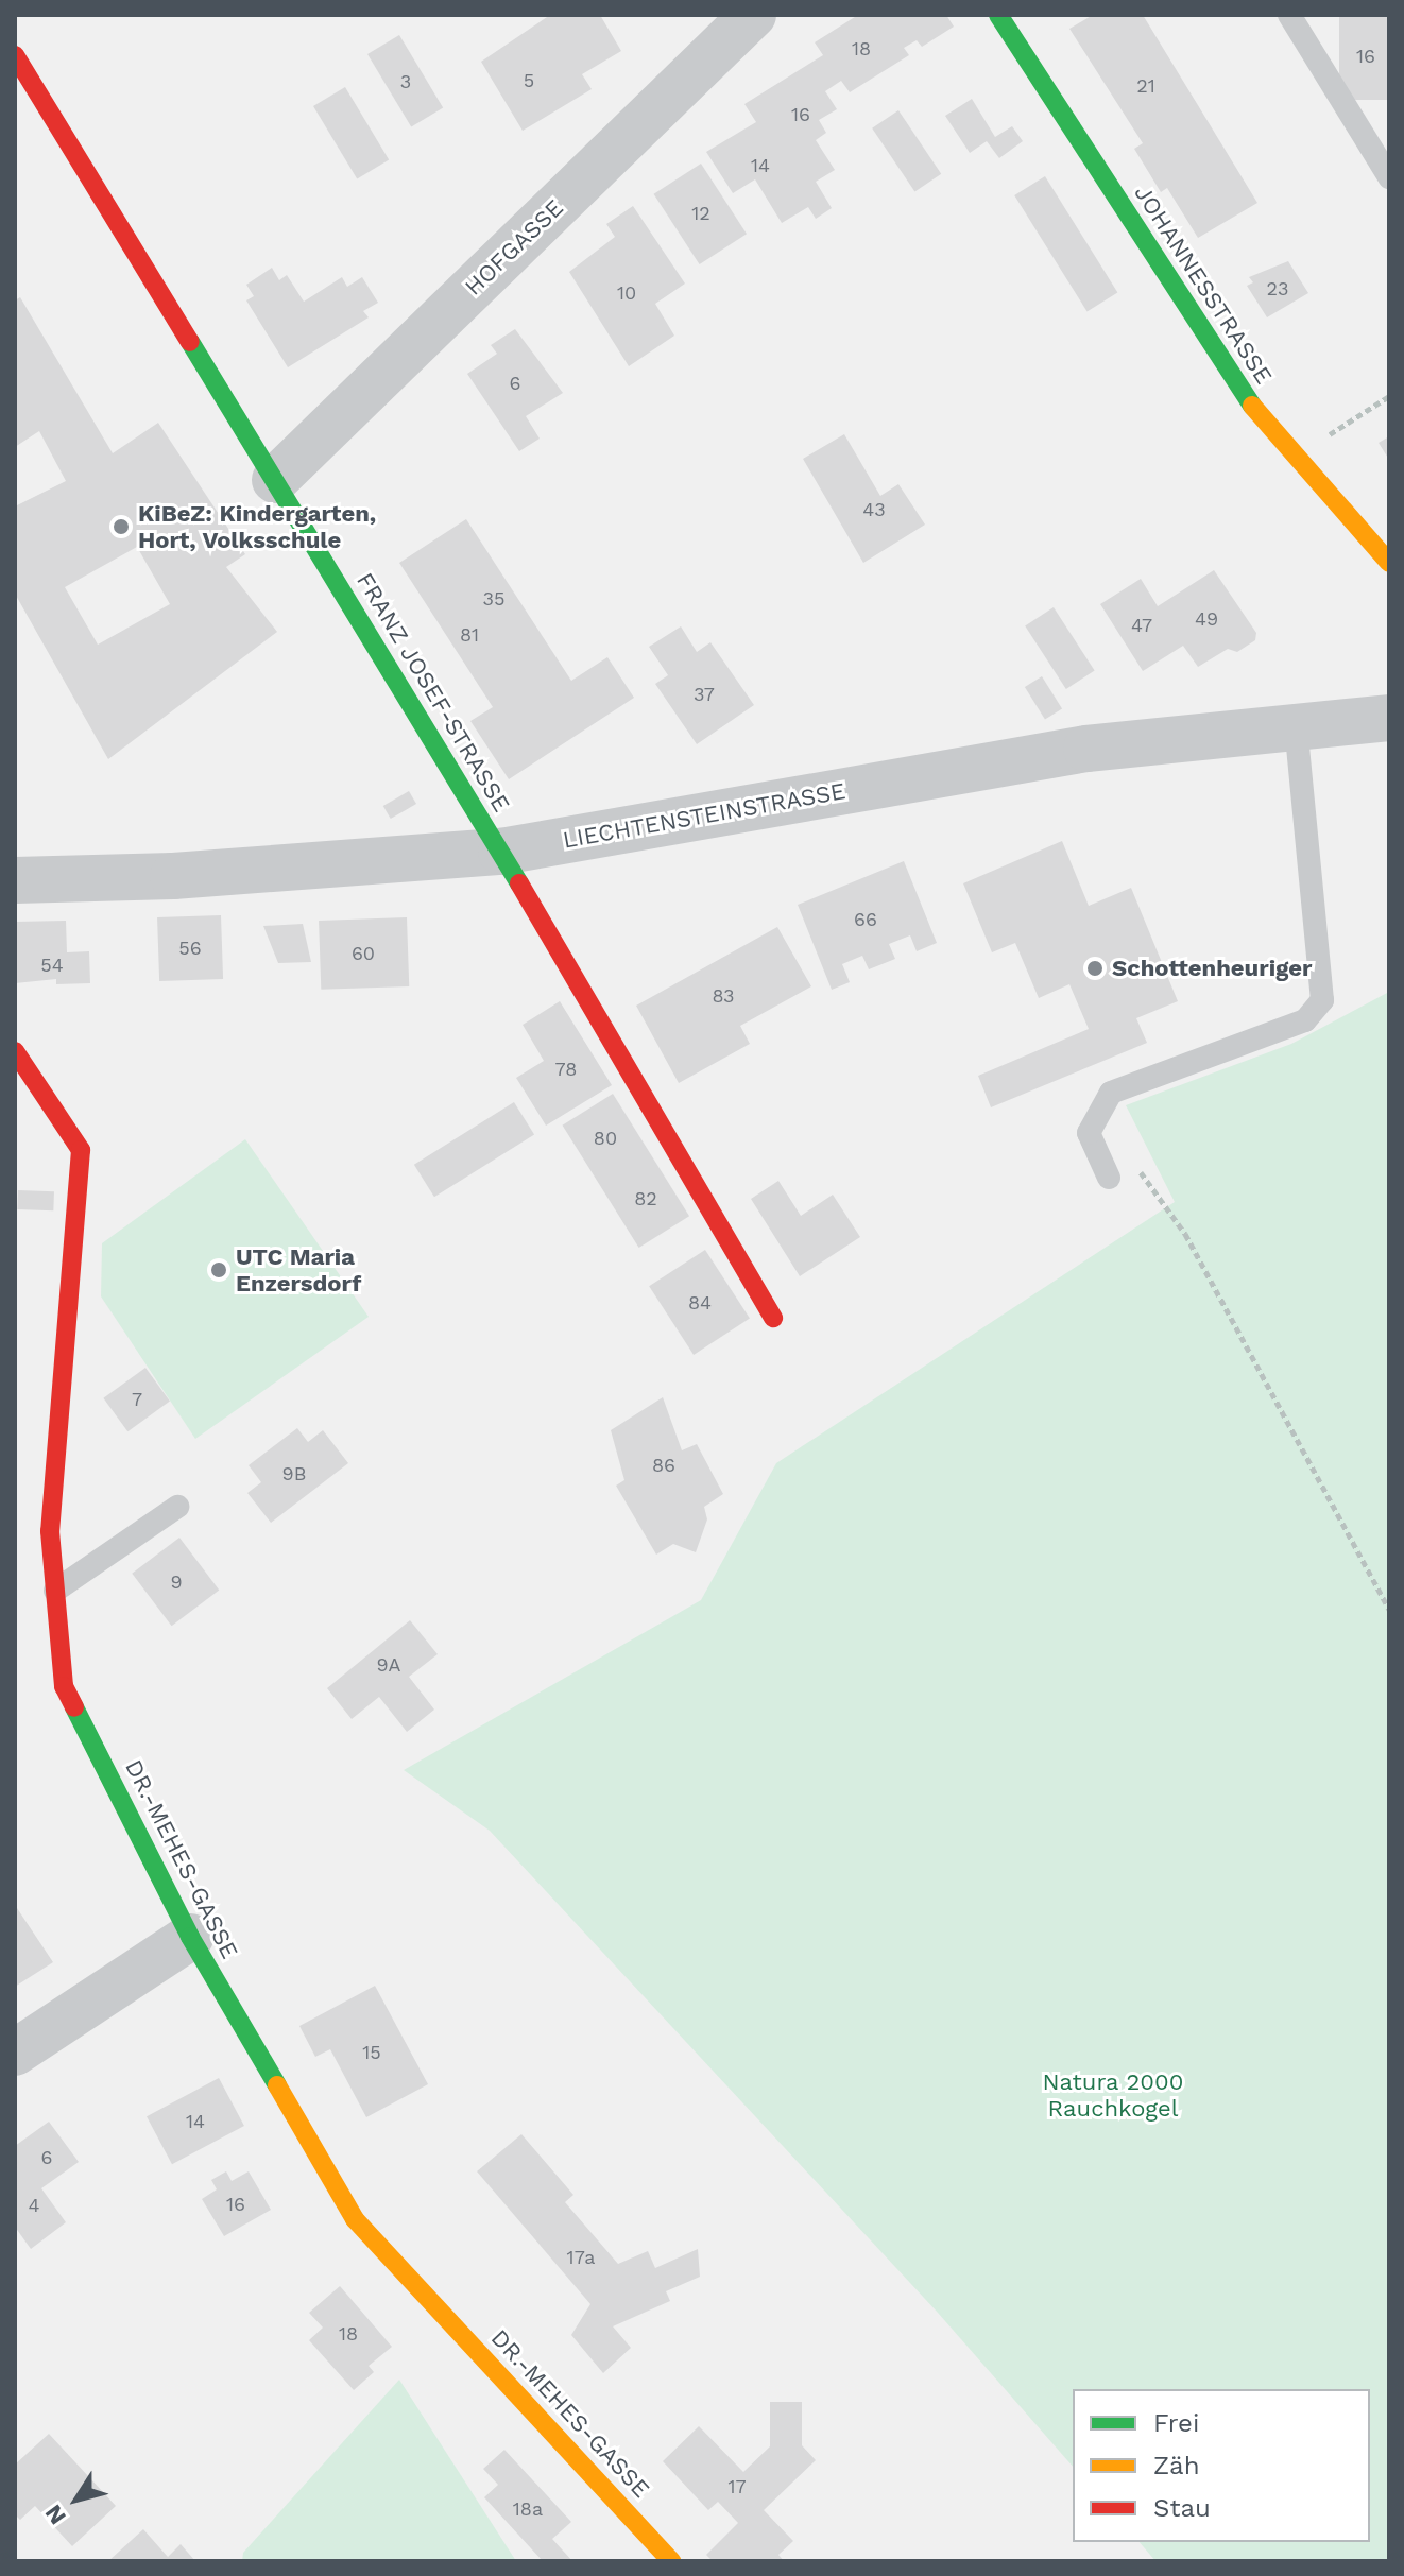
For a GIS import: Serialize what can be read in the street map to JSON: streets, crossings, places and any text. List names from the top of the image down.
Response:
{
  "streets": {
    "street": [
      "HOFGASSE",
      "JOHANNESSTRASSE",
      "FRANZ JOSEF-STRASSE",
      "LIECHTENSTEINSTRASSE",
      "DR.-MEHES-GASSE"
    ]
  },
  "crossings": [
    ["HOFGASSE", "FRANZ JOSEF-STRASSE"],
    ["FRANZ JOSEF-STRASSE", "LIECHTENSTEINSTRASSE"]
  ],
  "parks": ["Natura 2000 Rauchkogel"],
  "places": ["KiBeZ: Kindergarten, Hort, Volksschule", "Schottenheuriger", "UTC Maria Enzersdorf"],
  "house_numbers": [
    "18",
    "16",
    "5",
    "3",
    "21",
    "16",
    "14",
    "12",
    "23",
    "10",
    "6",
    "43",
    "35",
    "49",
    "47",
    "81",
    "37",
    "66",
    "56",
    "60",
    "54",
    "83",
    "78",
    "80",
    "82",
    "84",
    "7",
    "86",
    "9B",
    "9",
    "9A",
    "15",
    "14",
    "6",
    "16",
    "4",
    "17a",
    "18",
    "17",
    "18a"
  ],
  "legend": ["Frei", "Zäh", "Stau"],
  "north": "bottom left"
}
